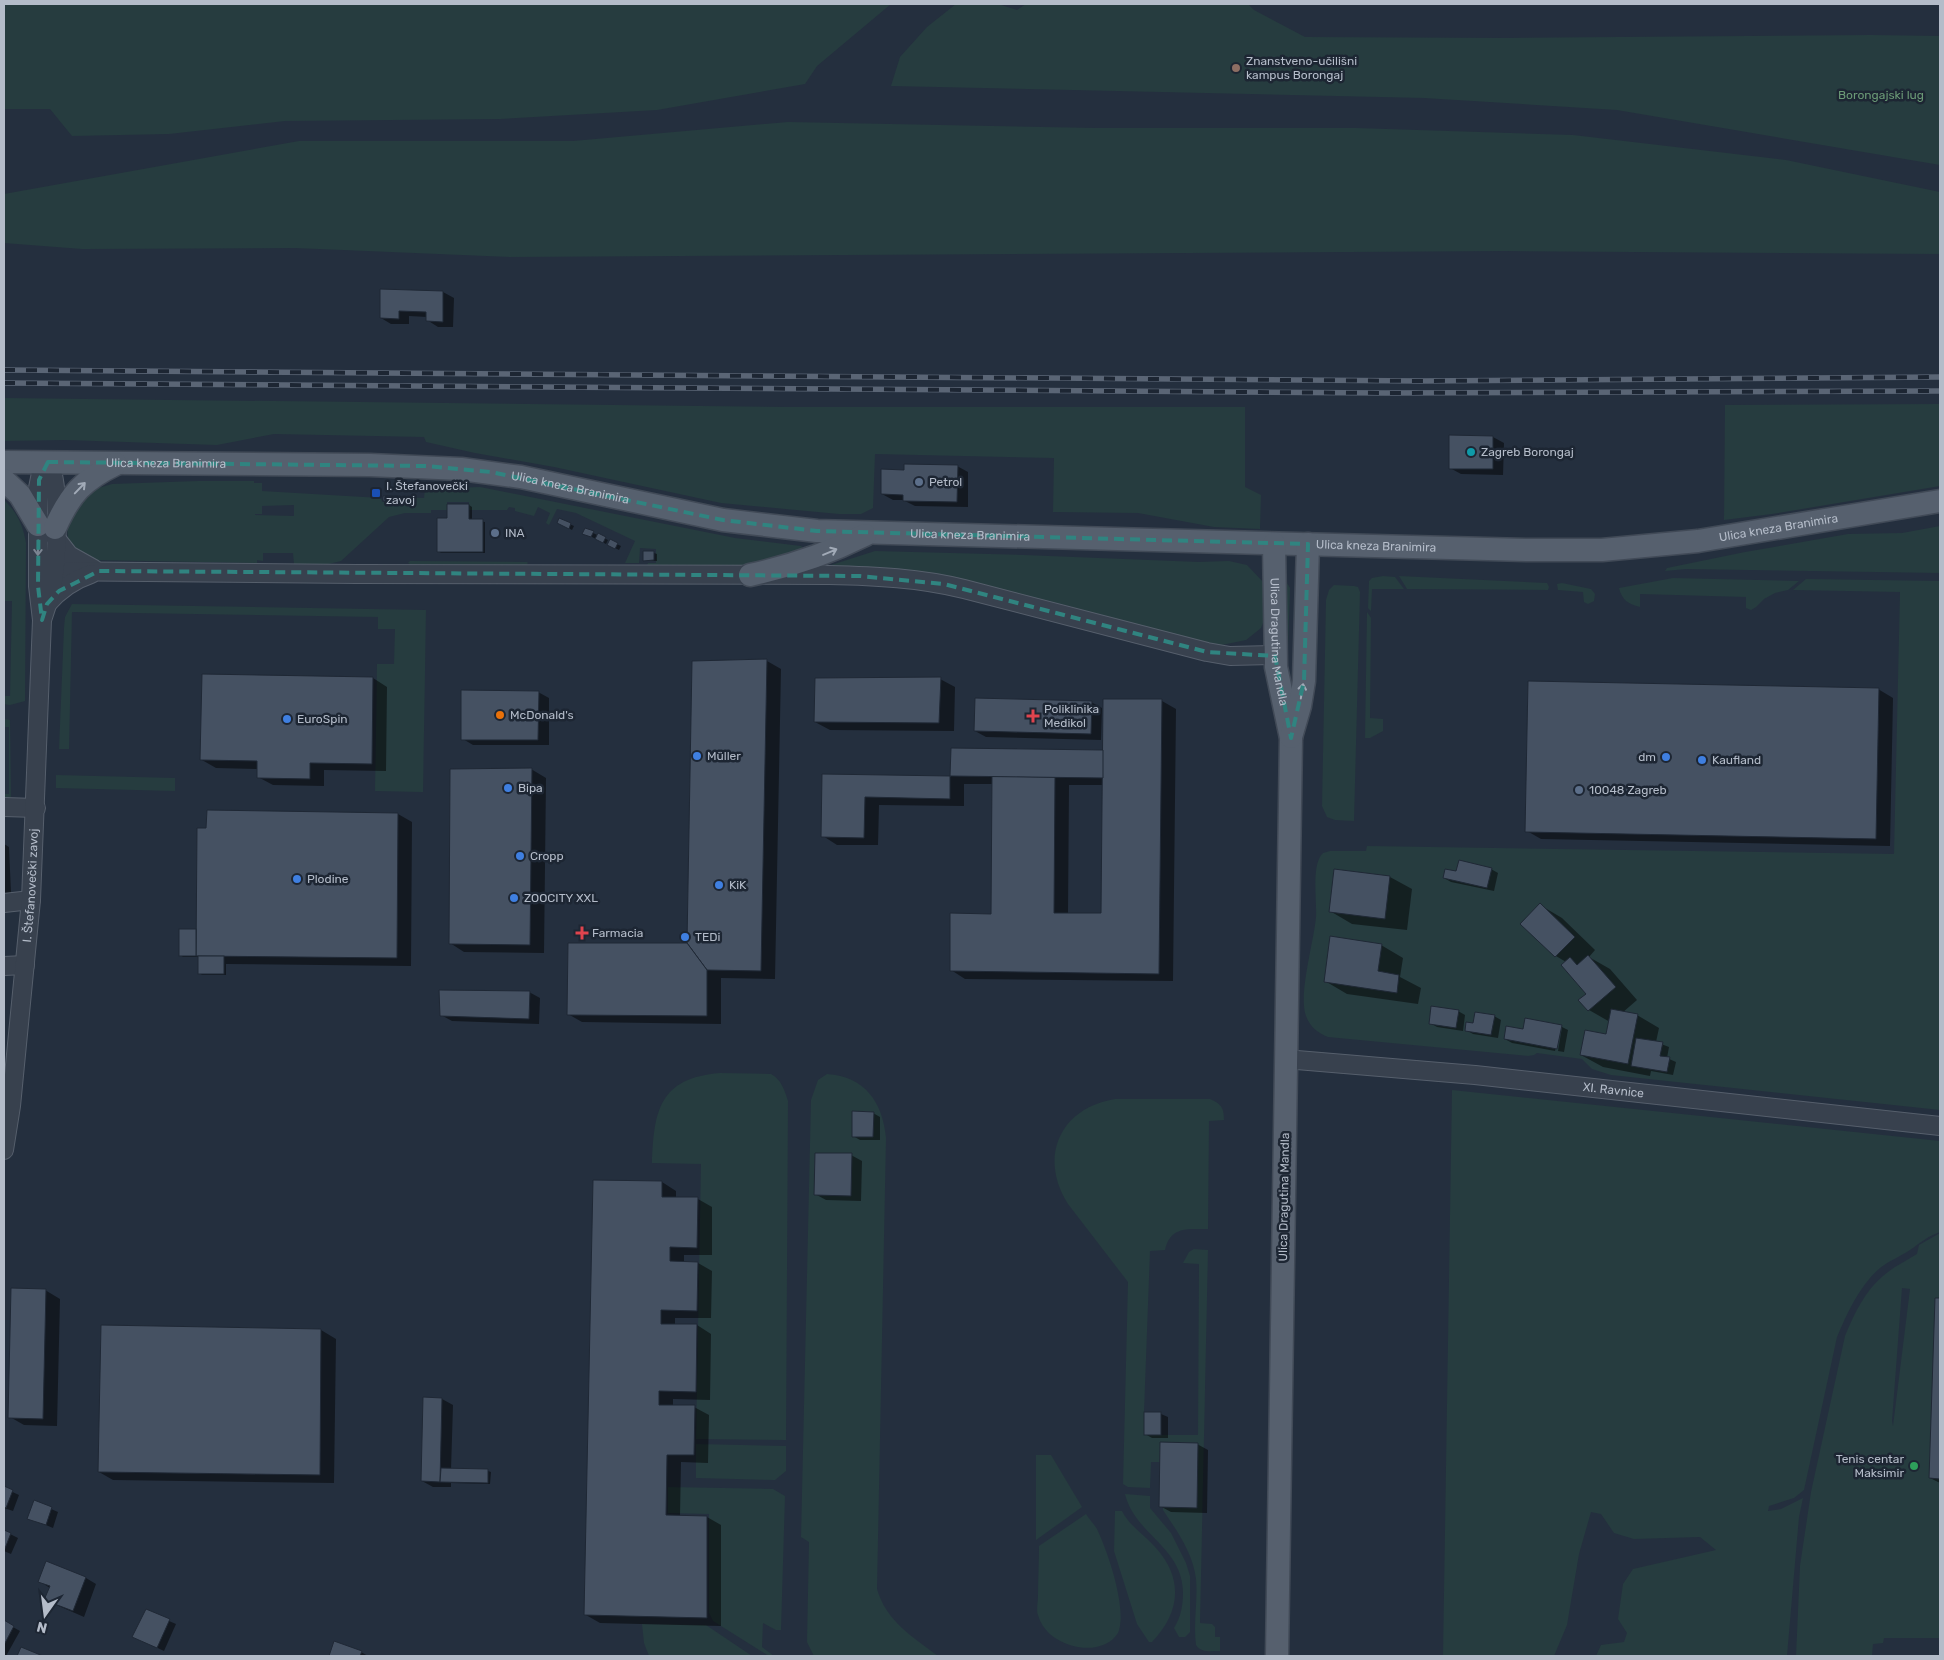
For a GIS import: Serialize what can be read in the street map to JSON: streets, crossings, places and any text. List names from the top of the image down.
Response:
{
  "streets": {
    "main road": ["Ulica kneza Branimira", "Ulica Dragutina Mandla"],
    "street": ["I. Štefanovečki zavoj", "XI. Ravnice"]
  },
  "crossings": [
    ["Ulica kneza Branimira", "Ulica Dragutina Mandla"],
    ["Ulica kneza Branimira", "I. Štefanovečki zavoj"],
    ["Ulica Dragutina Mandla", "XI. Ravnice"]
  ],
  "parks": ["Borongajski lug"],
  "places": {
    "other": [
      "Znanstveno-učilišni kampus Borongaj",
      "Zagreb Borongaj",
      "Petrol",
      "INA",
      "McDonald's",
      "EuroSpin",
      "Müller",
      "dm",
      "Kaufland",
      "Bipa",
      "10048 Zagreb",
      "Cropp",
      "Plodine",
      "KiK",
      "ZOOCITY XXL",
      "TEDi",
      "Tenis centar Maksimir"
    ],
    "transit": ["I. Štefanovečki zavoj"],
    "health": ["Poliklinika Medikol", "Farmacia"]
  },
  "north": "bottom"
}
